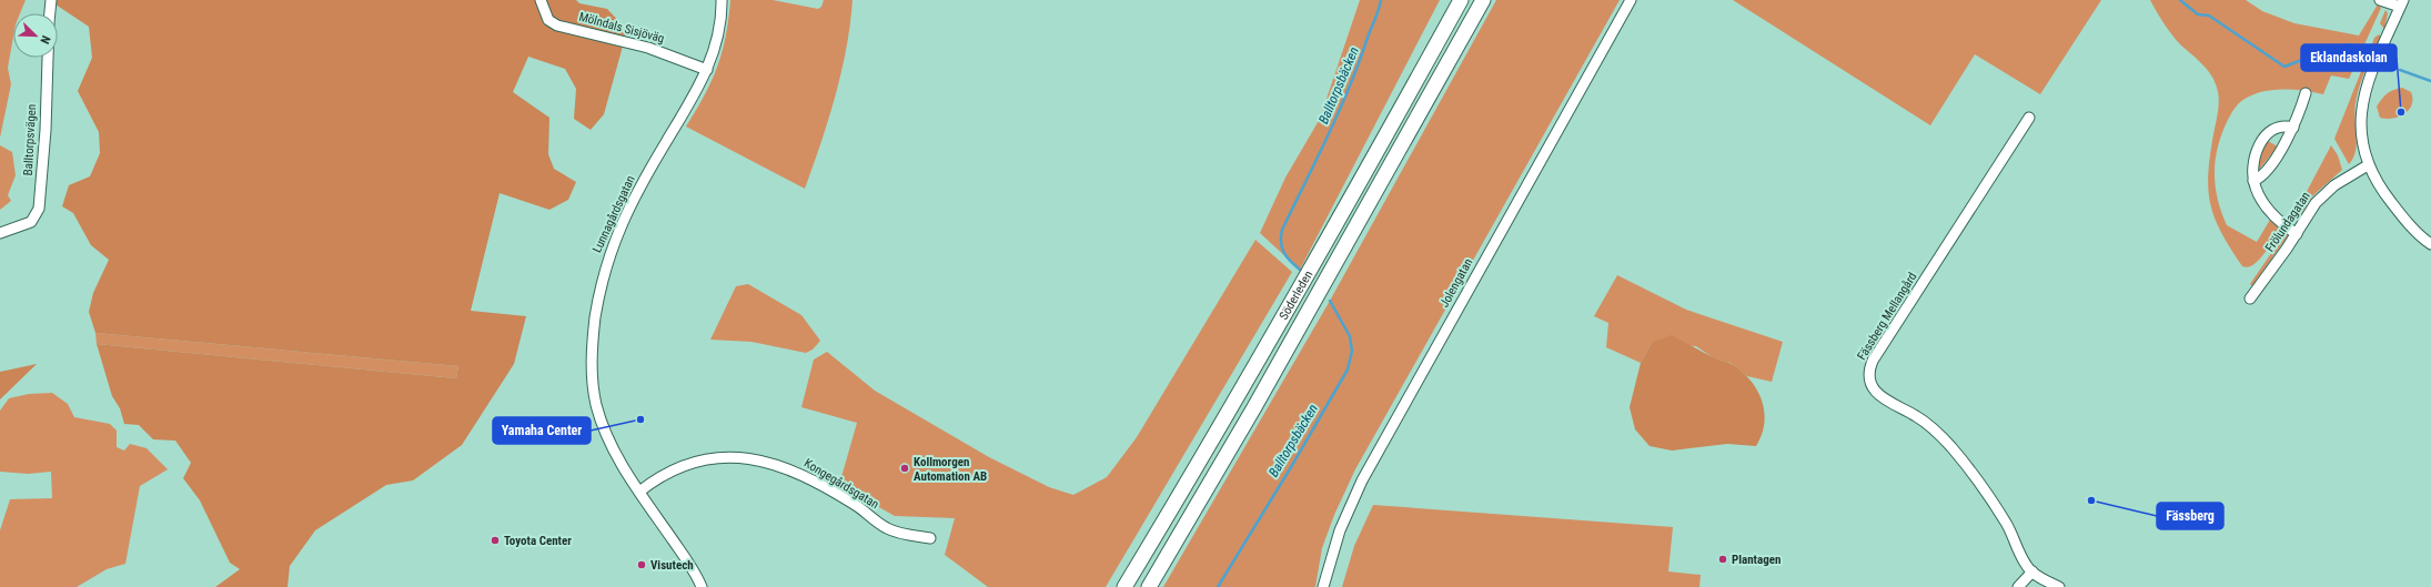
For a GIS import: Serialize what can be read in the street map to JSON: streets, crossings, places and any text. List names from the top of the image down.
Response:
{
  "streets": {
    "highway": ["Söderleden"],
    "street": [
      "Mölndals Sisjöväg",
      "Balltorpsvägen",
      "Lunnagårdsgatan",
      "Frölundagatan",
      "Jolengatan",
      "Fässberg Mellangård",
      "Kongegårdsgatan"
    ]
  },
  "crossings": [
    ["Mölndals Sisjöväg", "Lunnagårdsgatan"],
    ["Lunnagårdsgatan", "Kongegårdsgatan"]
  ],
  "water": ["Balltorpsbäcken"],
  "places": [
    "Eklandaskolan",
    "Yamaha Center",
    "Kollmorgen Automation AB",
    "Fässberg",
    "Toyota Center",
    "Plantagen",
    "Visutech"
  ],
  "north": "bottom right"
}
